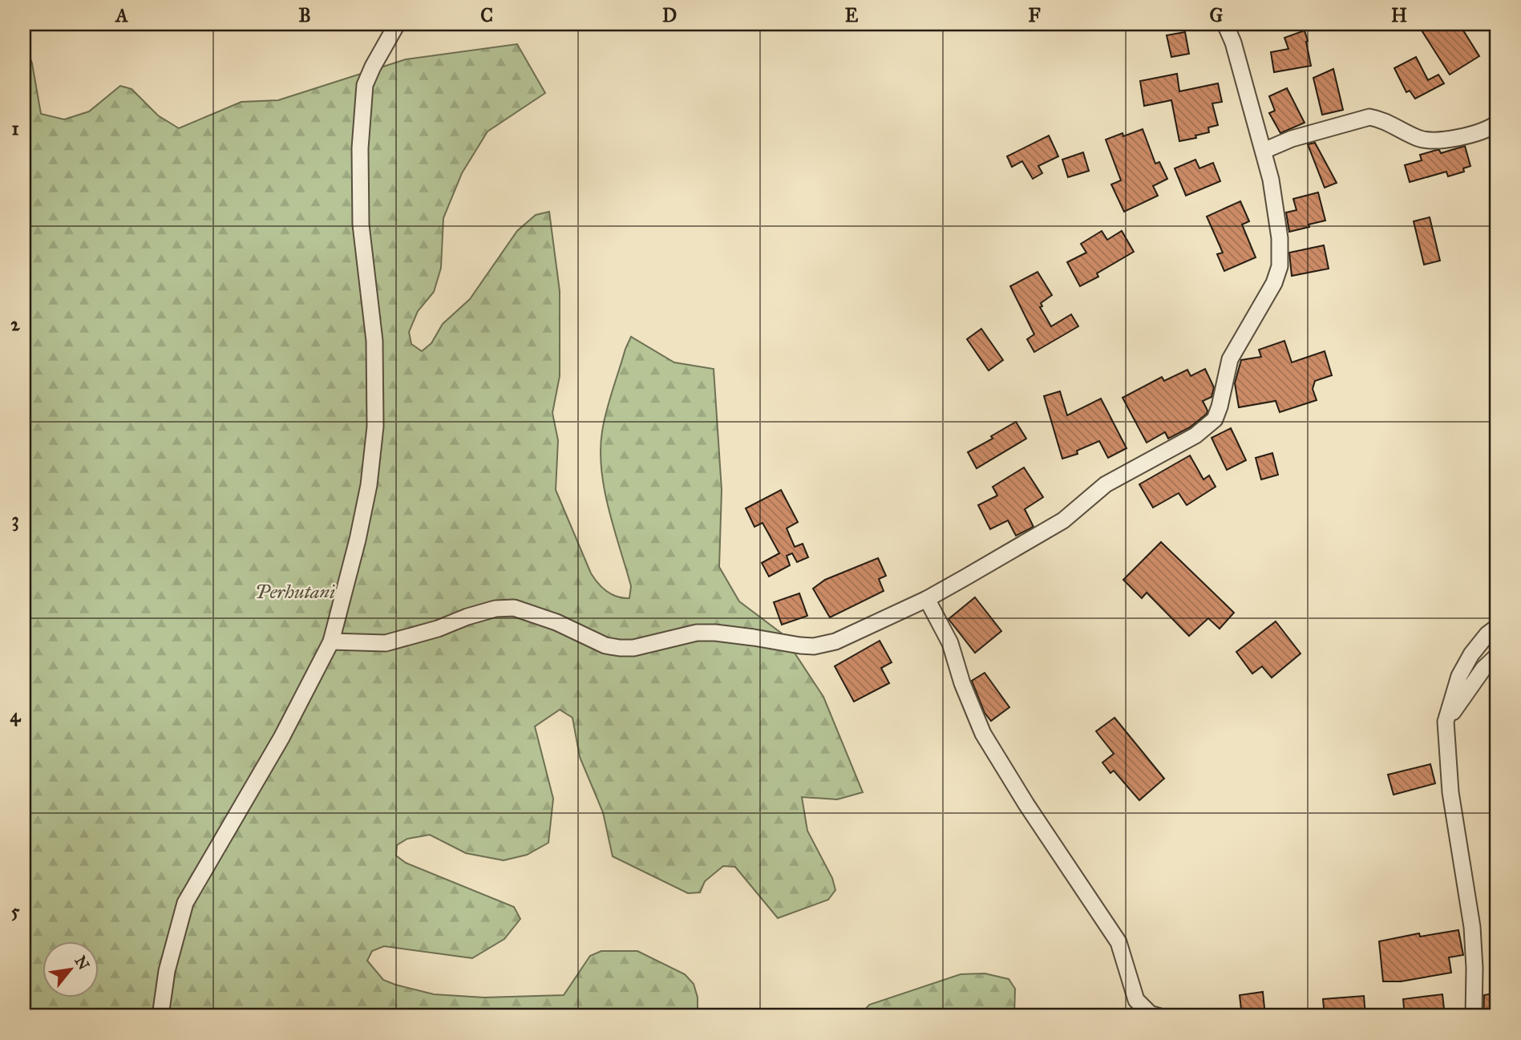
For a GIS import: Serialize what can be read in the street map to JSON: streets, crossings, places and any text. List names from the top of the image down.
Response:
{
  "parks": ["Perhutani"],
  "north": "top right",
  "grid": {
    "columns": [
      "A",
      "B",
      "C",
      "D",
      "E",
      "F",
      "G",
      "H"
    ],
    "rows": [
      "1",
      "2",
      "3",
      "4",
      "5"
    ]
  }
}
